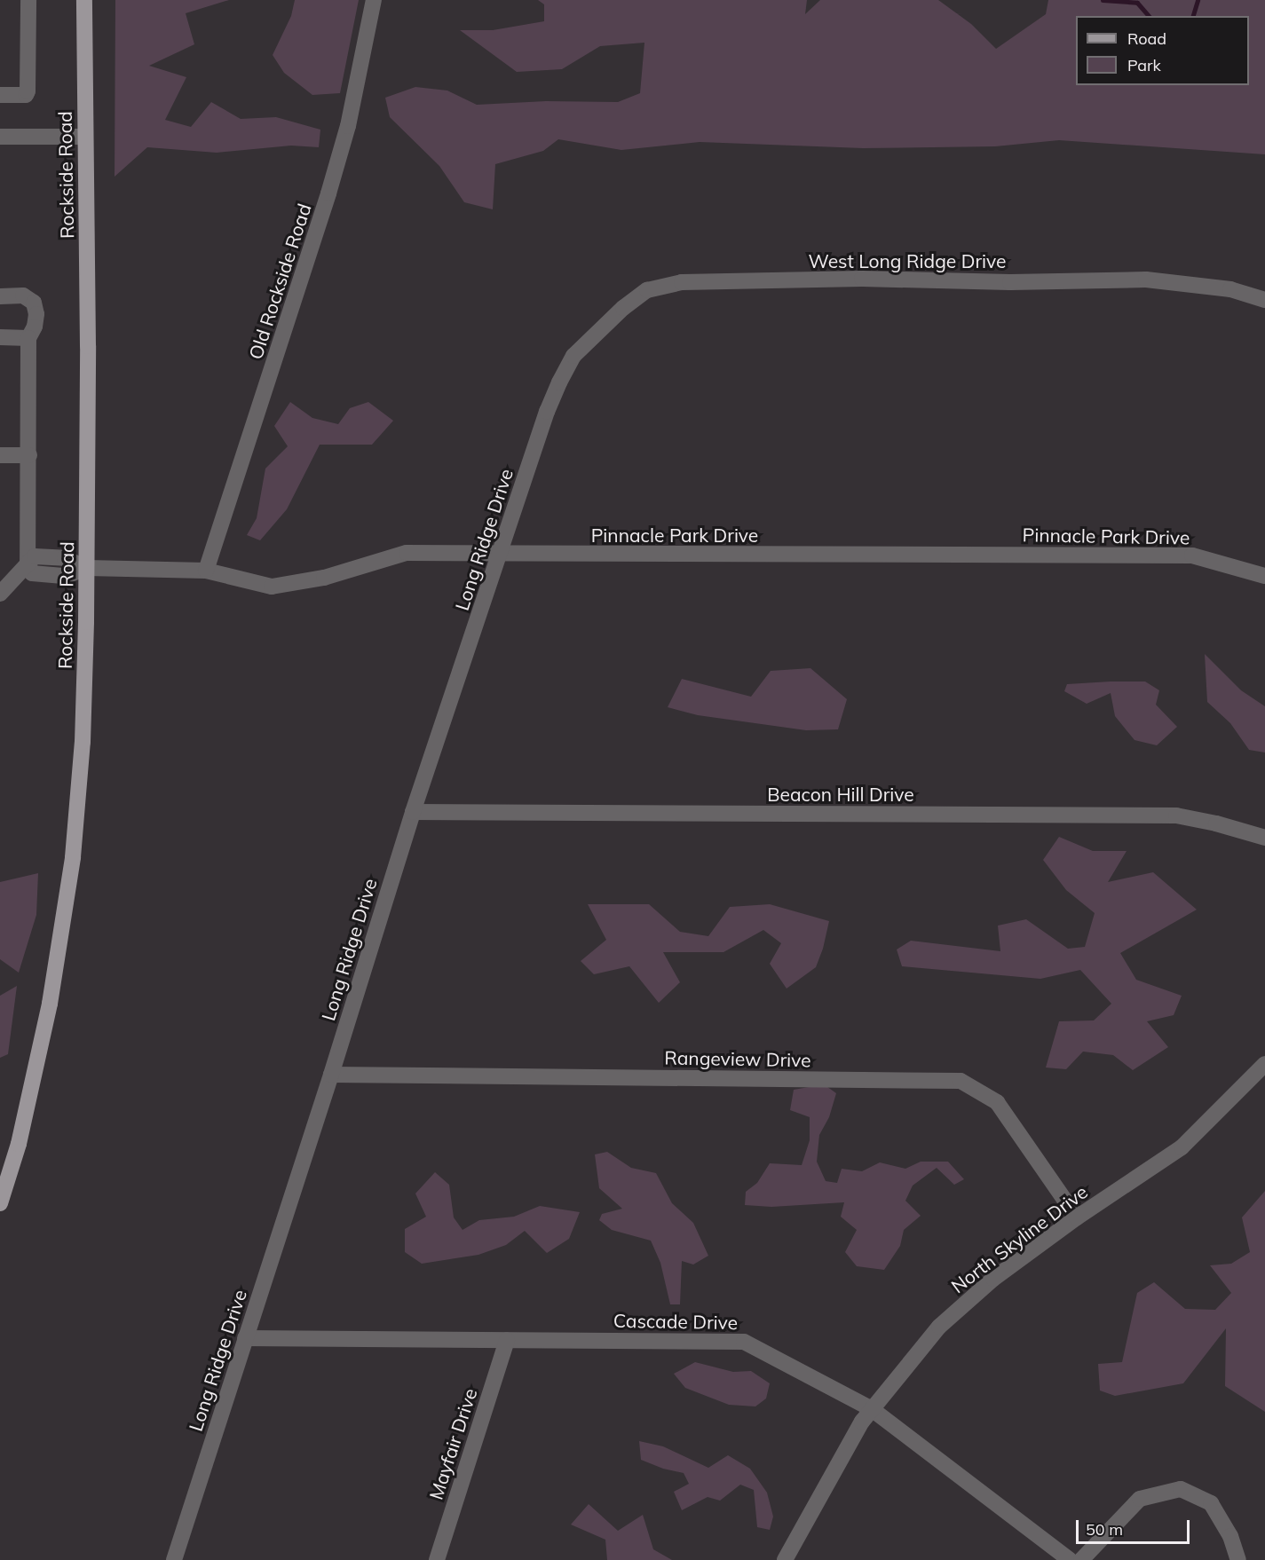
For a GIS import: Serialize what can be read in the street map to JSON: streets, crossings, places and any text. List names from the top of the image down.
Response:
{
  "streets": {
    "main road": ["Rockside Road"],
    "street": [
      "West Long Ridge Drive",
      "Old Rockside Road",
      "Pinnacle Park Drive",
      "Long Ridge Drive",
      "Beacon Hill Drive",
      "Rangeview Drive",
      "North Skyline Drive",
      "Cascade Drive",
      "Mayfair Drive"
    ]
  },
  "crossings": [
    ["Rockside Road", "Pinnacle Park Drive"],
    ["West Long Ridge Drive", "Long Ridge Drive"],
    ["Old Rockside Road", "Pinnacle Park Drive"],
    ["Pinnacle Park Drive", "Long Ridge Drive"],
    ["Long Ridge Drive", "Beacon Hill Drive"],
    ["Long Ridge Drive", "Rangeview Drive"],
    ["Long Ridge Drive", "Cascade Drive"],
    ["Rangeview Drive", "North Skyline Drive"],
    ["North Skyline Drive", "Cascade Drive"],
    ["Cascade Drive", "Mayfair Drive"]
  ],
  "legend": ["Road", "Park"],
  "scale_bar": "50 m"
}
